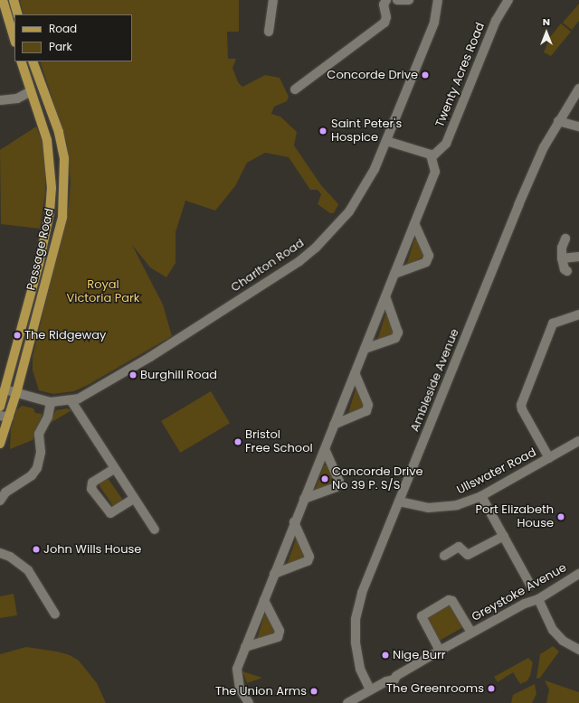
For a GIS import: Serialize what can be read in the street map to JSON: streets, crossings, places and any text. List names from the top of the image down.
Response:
{
  "streets": {
    "main road": ["Passage Road"],
    "street": [
      "Twenty Acres Road",
      "Charlton Road",
      "Ambleside Avenue",
      "Ullswater Road",
      "Greystoke Avenue"
    ]
  },
  "crossings": [
    ["Passage Road", "Charlton Road"],
    ["Ambleside Avenue", "Ullswater Road"],
    ["Ambleside Avenue", "Greystoke Avenue"]
  ],
  "parks": ["Royal Victoria Park"],
  "places": [
    "Concorde Drive",
    "Saint Peter's Hospice",
    "The Ridgeway",
    "Burghill Road",
    "Bristol Free School",
    "Concorde Drive No 39 P. S/S",
    "Port Elizabeth House",
    "John Wills House",
    "Nige Burr",
    "The Greenrooms",
    "The Union Arms"
  ],
  "legend": ["Road", "Park"],
  "north": "top"
}
